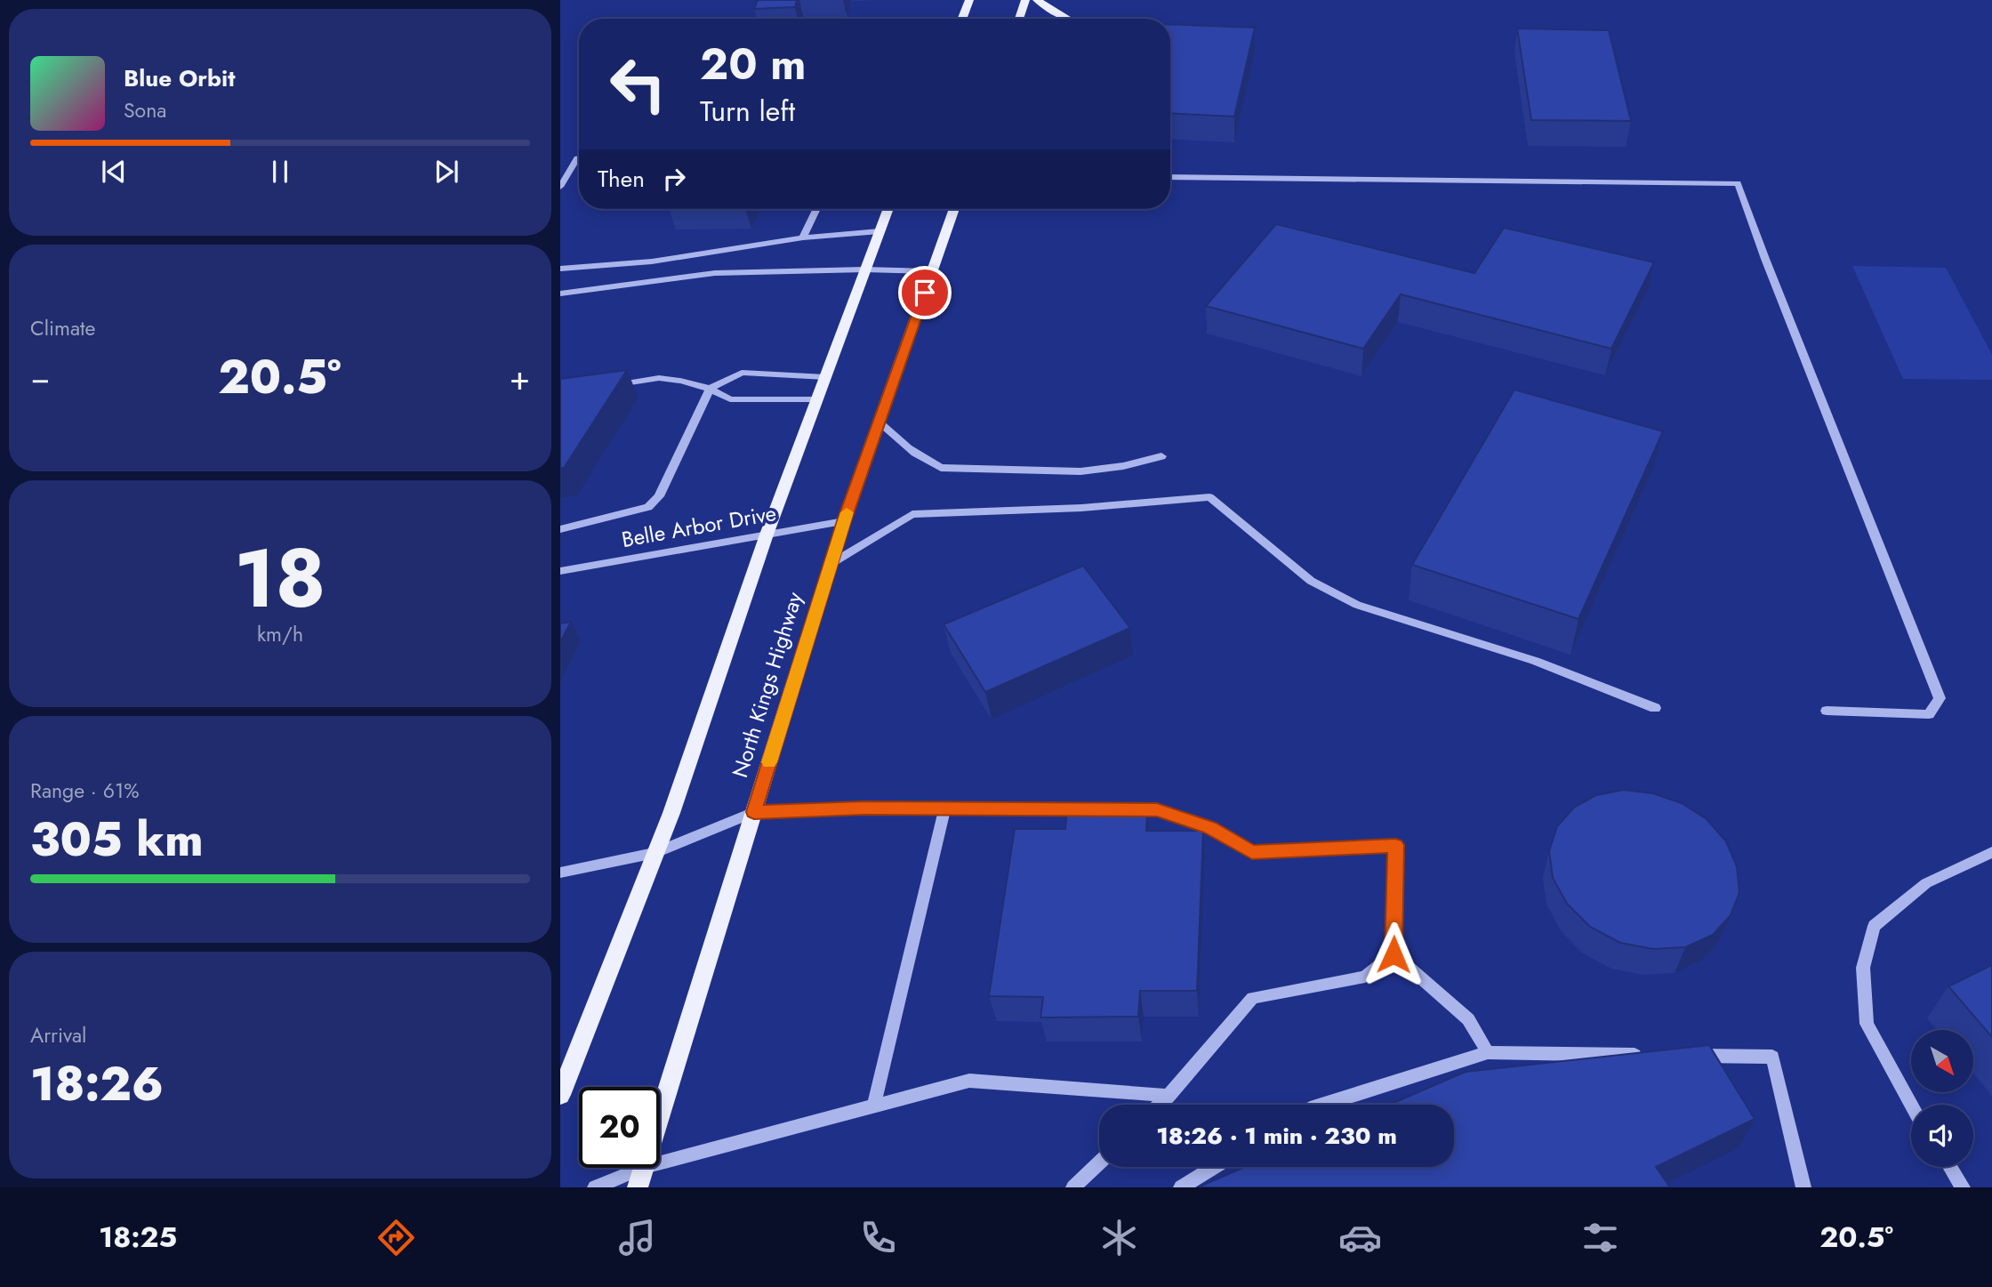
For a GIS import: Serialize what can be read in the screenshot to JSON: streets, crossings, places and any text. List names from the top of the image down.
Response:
{
  "streets": {
    "main road": ["North Kings Highway"],
    "street": ["Belle Arbor Drive"]
  },
  "crossings": [
    ["Belle Arbor Drive", "North Kings Highway"]
  ],
  "north": "bottom right",
  "page": {
    "turn": ["20 m", "Turn left"],
    "song": ["Blue Orbit", "Sona"],
    "then": "Then",
    "tile": [
      "Climate",
      ["18", "km/h"],
      ["Range · 61%", "305 km"],
      ["Arrival", "18:26"]
    ],
    "heat": ["−", "20.5°", "+"],
    "limit": "20",
    "trip": "18:26 · 1 min · 230 m",
    "tabs": ["18:25", "20.5°"]
  }
}
